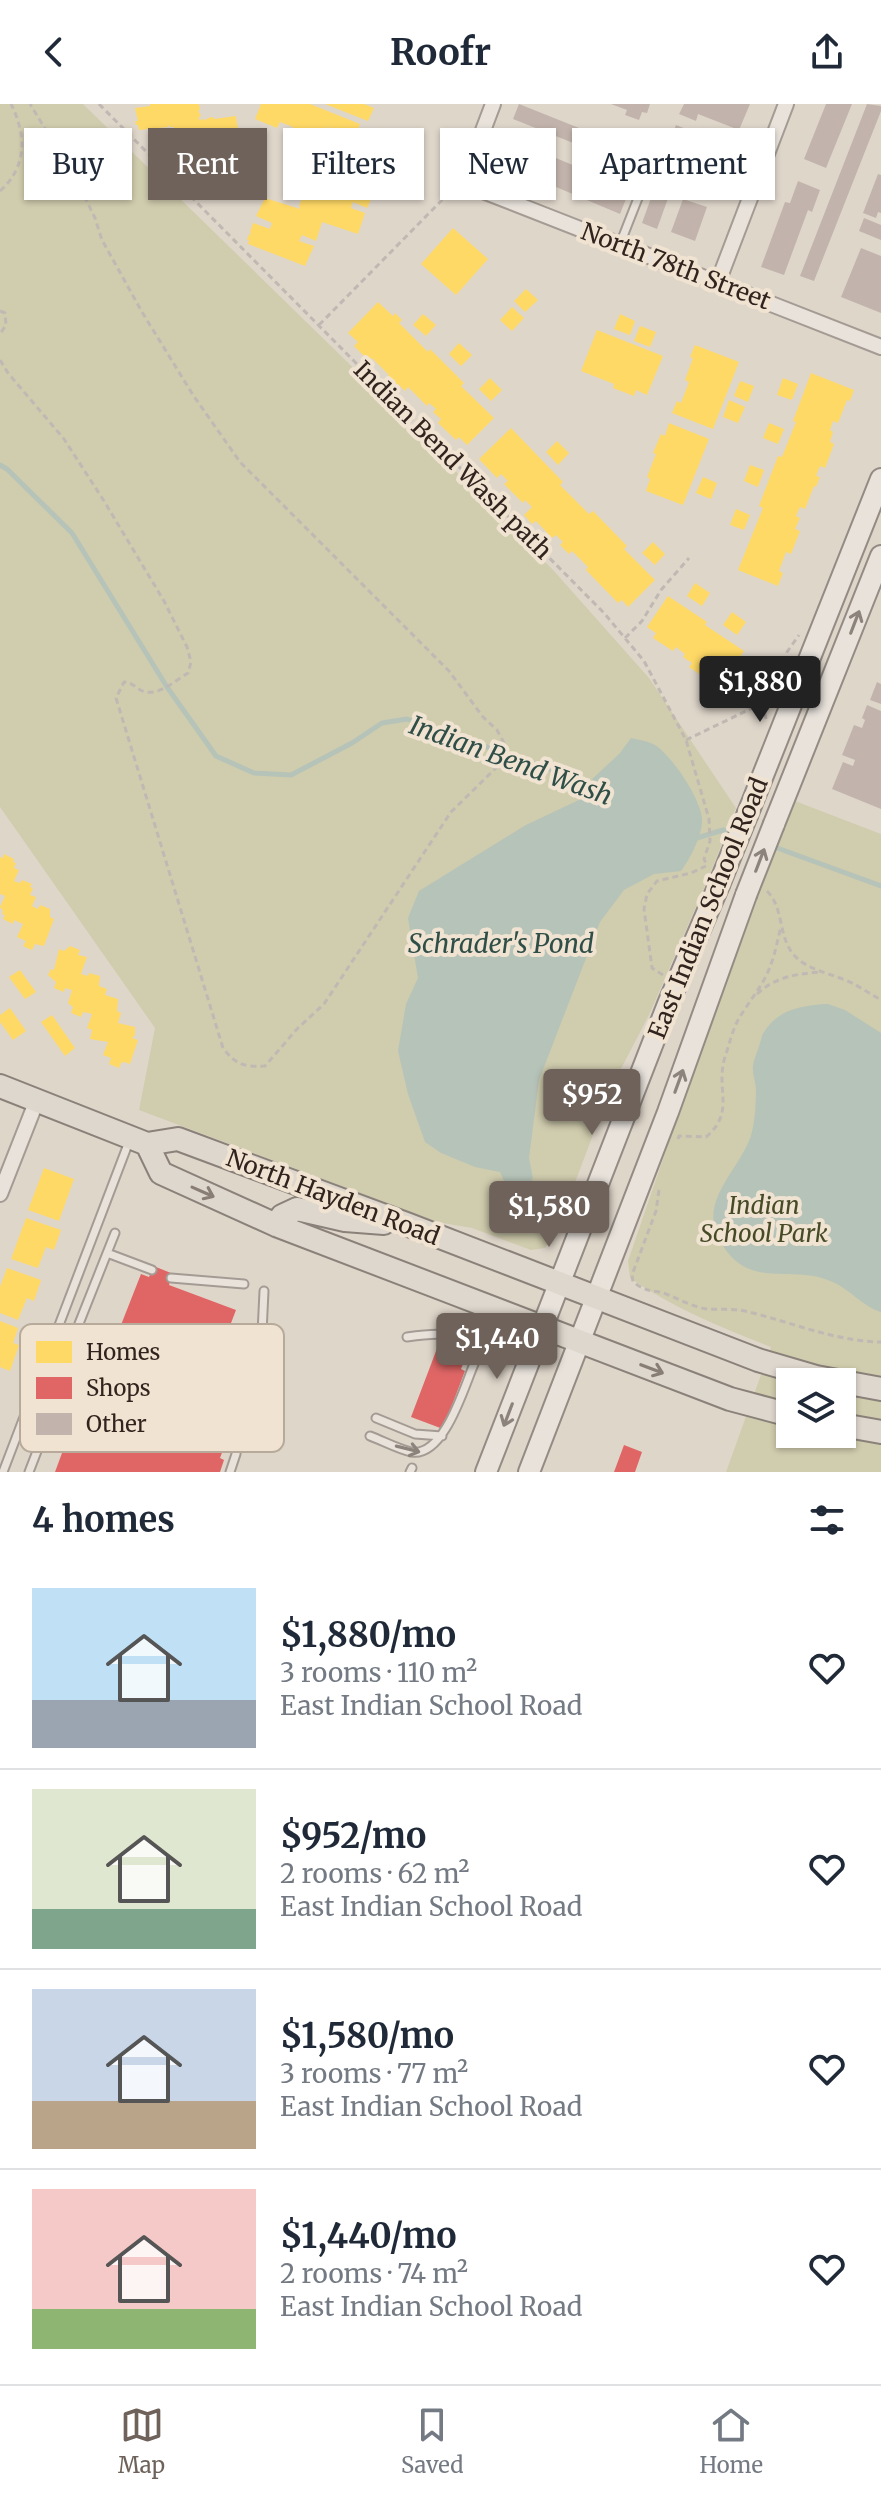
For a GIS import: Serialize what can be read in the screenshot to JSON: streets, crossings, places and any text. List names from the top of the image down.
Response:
{
  "streets": {
    "main road": ["East Indian School Road", "North Hayden Road"],
    "street": ["North 78th Street"],
    "path": ["Indian Bend Wash path"]
  },
  "crossings": [
    ["Indian Bend Wash path", "East Indian School Road"],
    ["East Indian School Road", "North Hayden Road"]
  ],
  "water": ["Indian Bend Wash", "Schrader's Pond"],
  "parks": ["Indian School Park"],
  "legend": ["Homes", "Shops", "Other"],
  "page": {
    "header": "Roofr",
    "chip": [
      "Buy",
      "Rent",
      "Filters",
      "New",
      "Apartment"
    ],
    "price": [
      "$1,880",
      "$952",
      "$1,580",
      "$1,440"
    ],
    "heading": "4 homes",
    "list": [
      {
        "name": "$1,880/mo",
        "note": "3 rooms · 110 m² · East Indian School Road"
      },
      {
        "name": "$952/mo",
        "note": "2 rooms · 62 m² · East Indian School Road"
      },
      {
        "name": "$1,580/mo",
        "note": "3 rooms · 77 m² · East Indian School Road"
      },
      {
        "name": "$1,440/mo",
        "note": "2 rooms · 74 m² · East Indian School Road"
      }
    ],
    "tabs": ["Map", "Saved", "Home"]
  }
}
